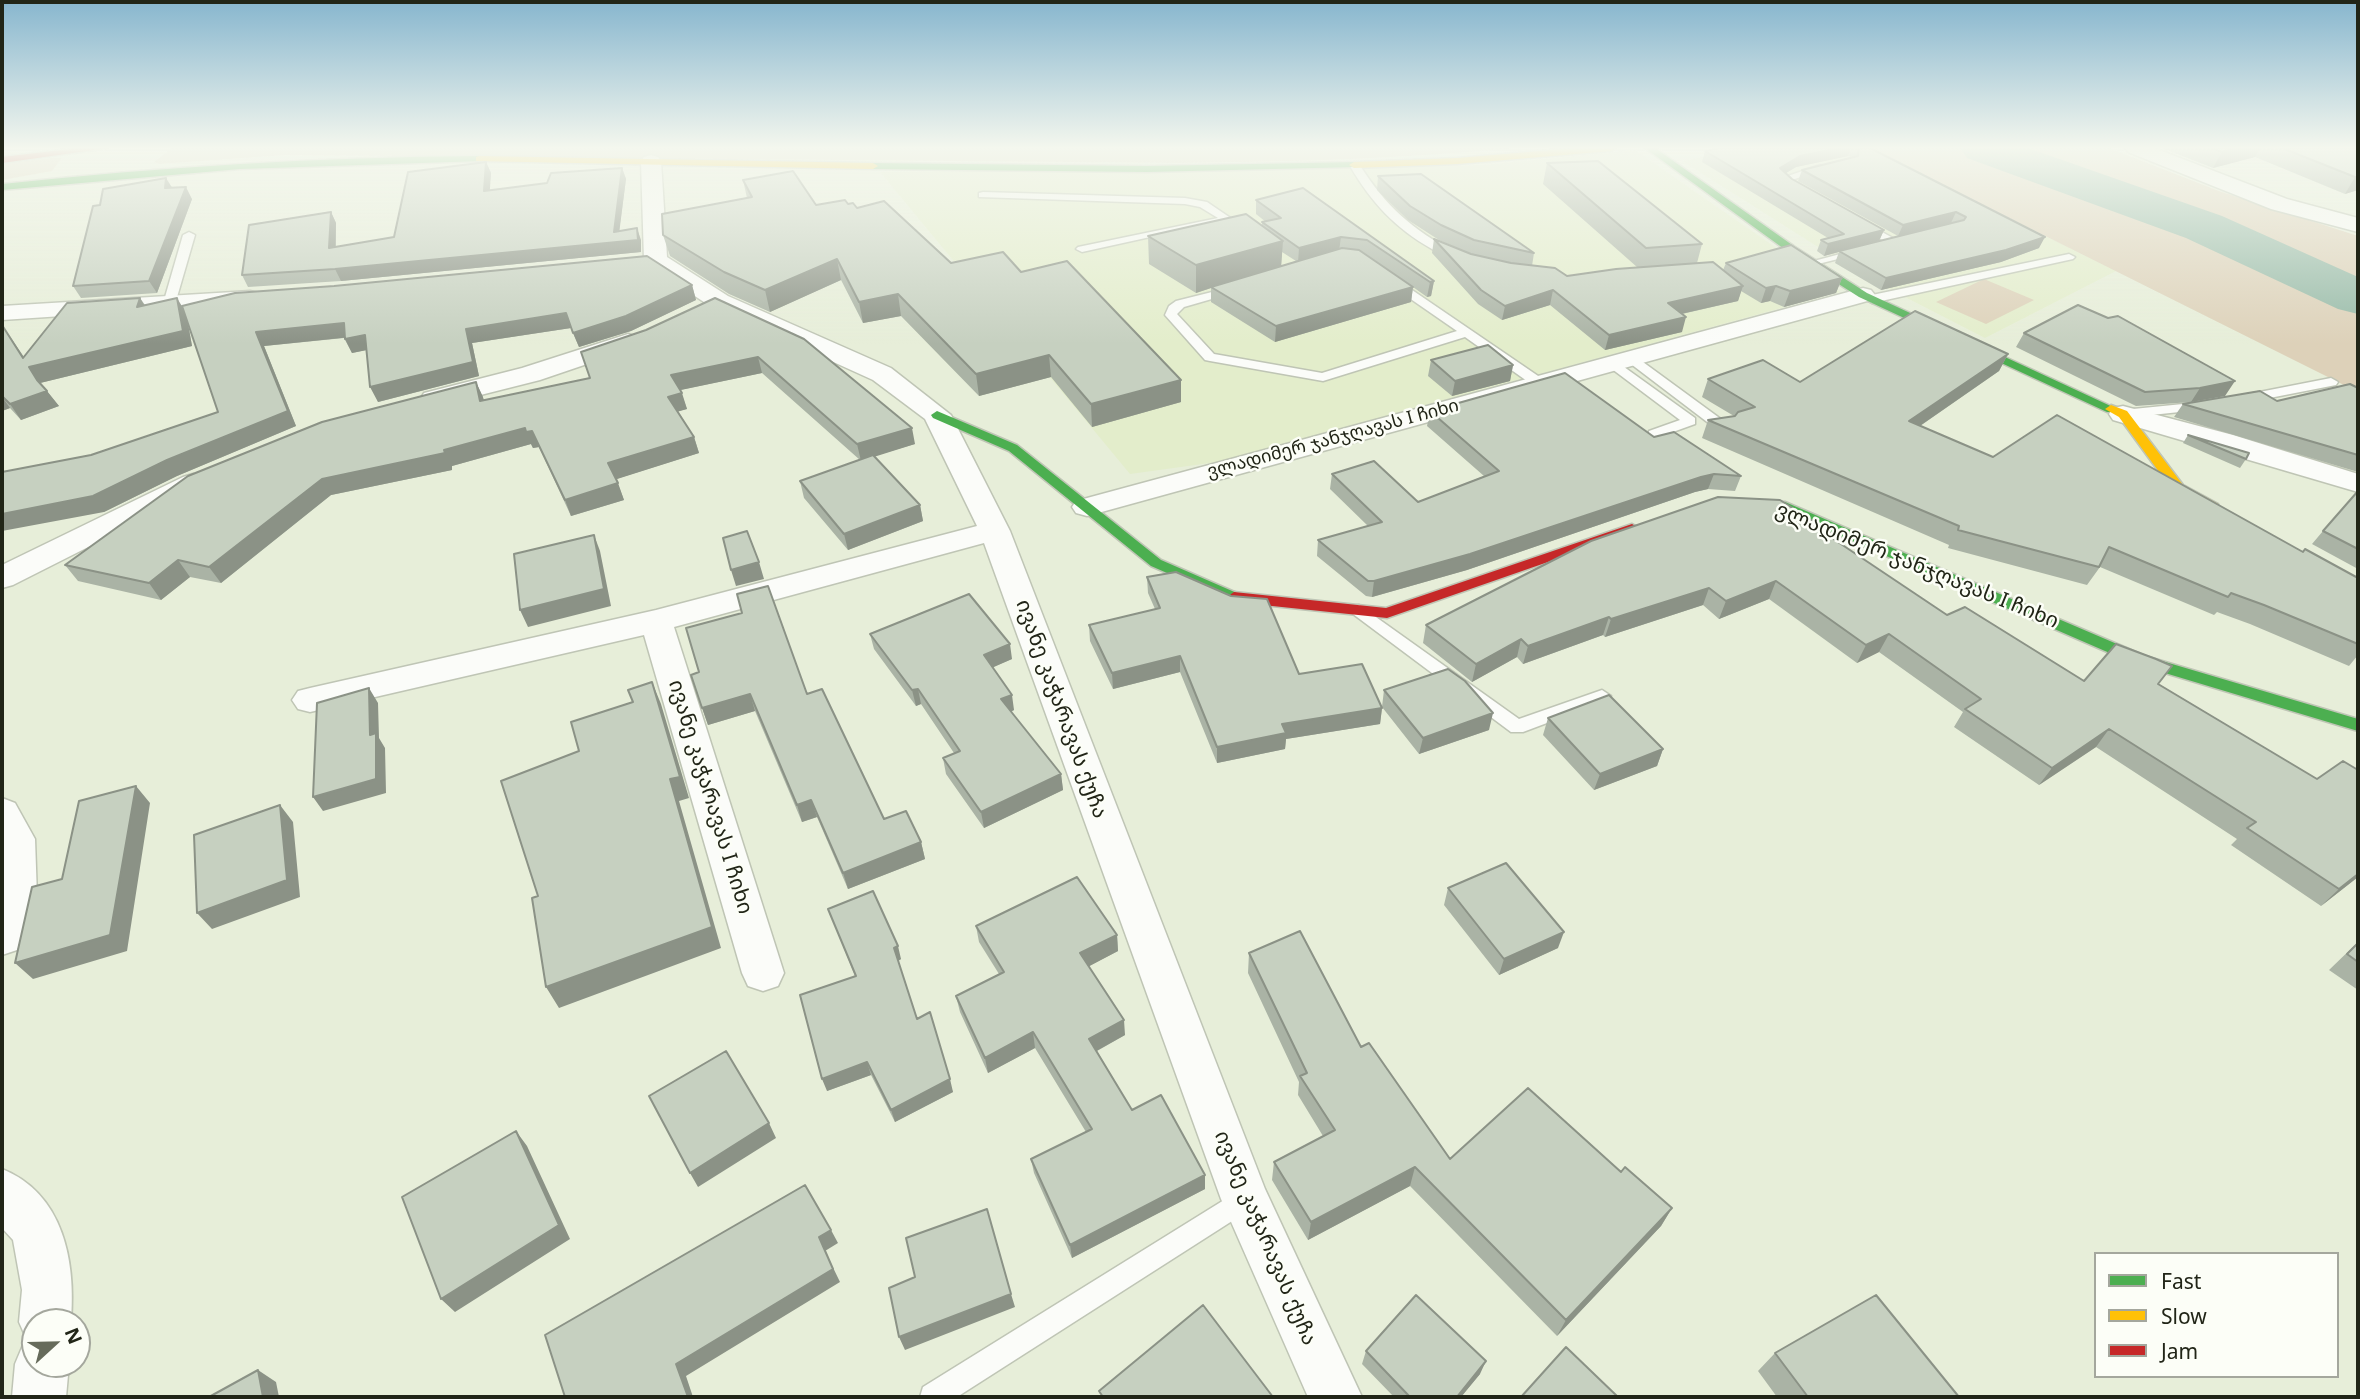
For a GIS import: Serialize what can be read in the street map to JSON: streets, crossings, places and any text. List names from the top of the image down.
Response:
{
  "streets": {
    "street": ["ვლადიმერ ჯანჯღავას I ჩიხი", "ივანე კაჭარავას ქუჩა", "ივანე კაჭარავას I ჩიხი"]
  },
  "legend": ["Fast", "Slow", "Jam"],
  "north": "right"
}
